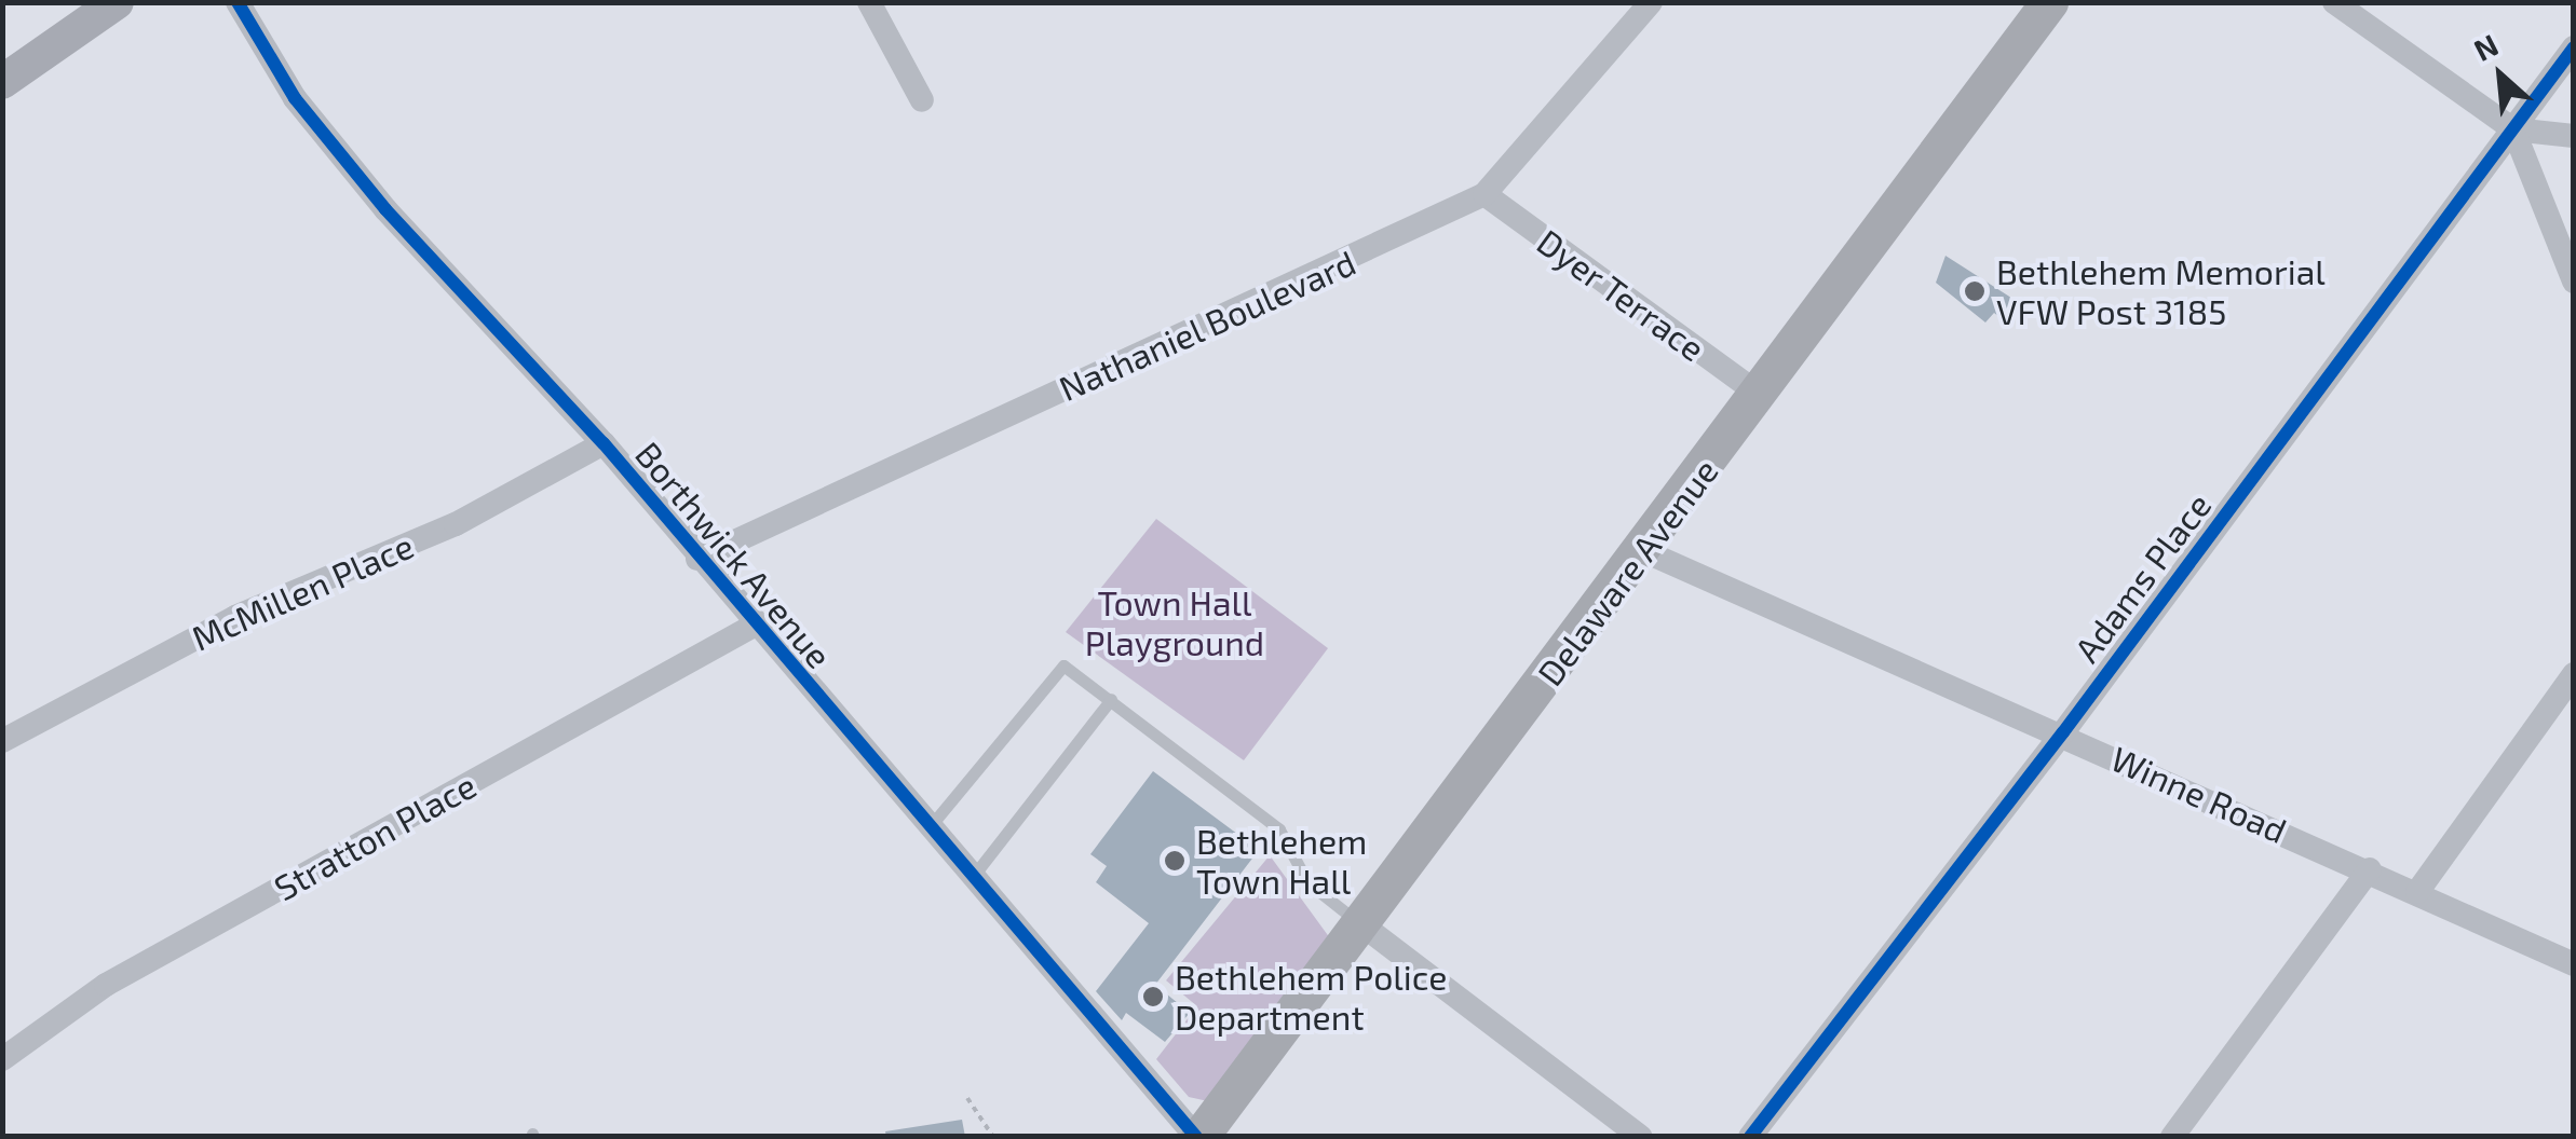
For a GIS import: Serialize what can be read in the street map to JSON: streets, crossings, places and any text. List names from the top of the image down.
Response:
{
  "streets": {
    "main road": ["Delaware Avenue"],
    "street": [
      "Dyer Terrace",
      "Nathaniel Boulevard",
      "Borthwick Avenue",
      "Adams Place",
      "McMillen Place",
      "Winne Road",
      "Stratton Place"
    ]
  },
  "crossings": [
    ["Dyer Terrace", "Nathaniel Boulevard"],
    ["Dyer Terrace", "Delaware Avenue"],
    ["Nathaniel Boulevard", "Borthwick Avenue"],
    ["Borthwick Avenue", "Delaware Avenue"],
    ["Borthwick Avenue", "McMillen Place"],
    ["Borthwick Avenue", "Stratton Place"],
    ["Delaware Avenue", "Winne Road"],
    ["Adams Place", "Winne Road"]
  ],
  "parks": ["Town Hall Playground"],
  "places": ["Bethlehem Memorial VFW Post 3185", "Bethlehem Town Hall", "Bethlehem Police Department"],
  "north": "top left"
}
